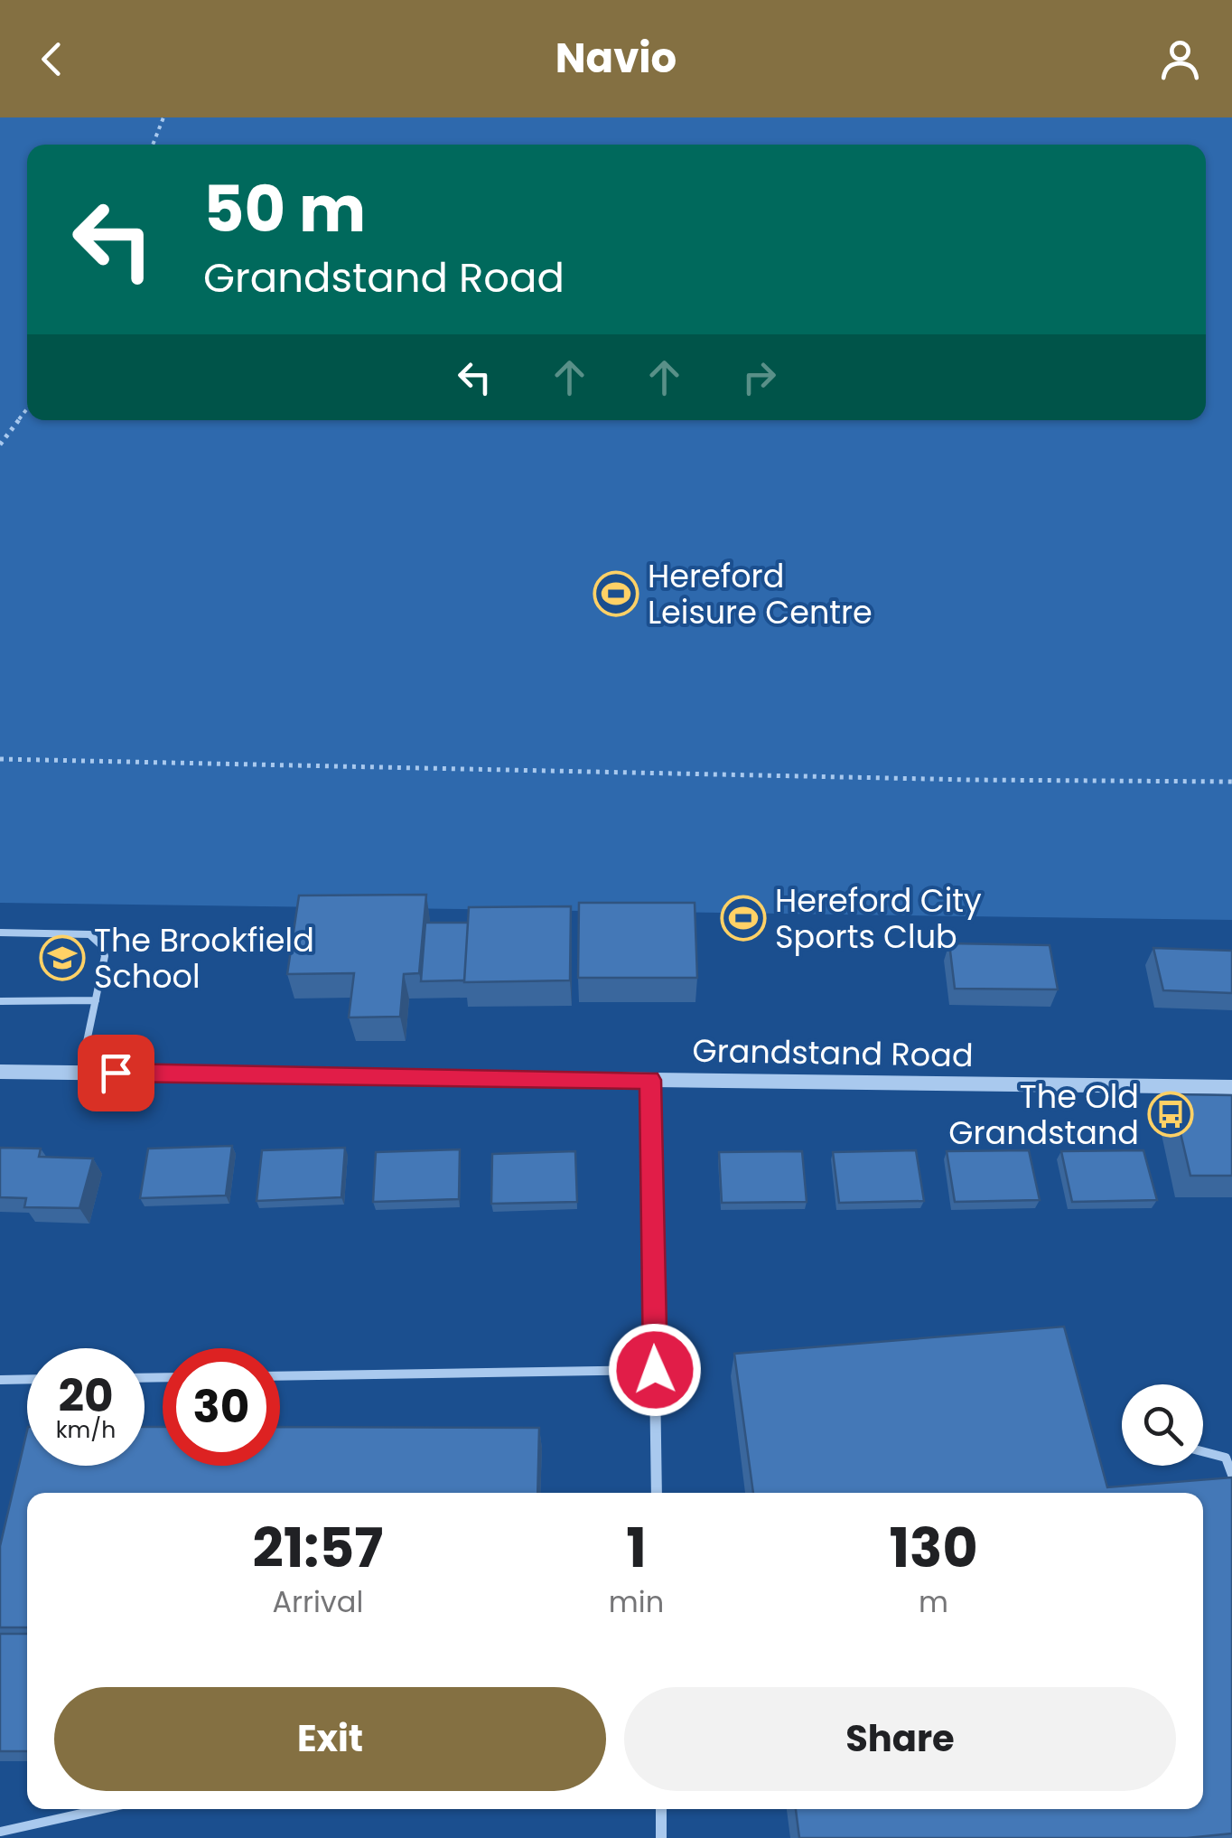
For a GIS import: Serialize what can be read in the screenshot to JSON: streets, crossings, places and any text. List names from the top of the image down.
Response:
{
  "streets": {
    "street": ["Grandstand Road"]
  },
  "places": {
    "sports": ["Hereford Leisure Centre", "Hereford City Sports Club"],
    "school or university": ["The Brookfield School"],
    "bus stop": ["The Old Grandstand"]
  },
  "page": {
    "header": "Navio",
    "turn": ["50 m", "Grandstand Road"],
    "speed": "20 km/h",
    "limit": "30",
    "eta": [
      "21:57",
      "Arrival",
      "1",
      "min",
      "130",
      "m"
    ],
    "buttons": ["Exit", "Share"]
  }
}
